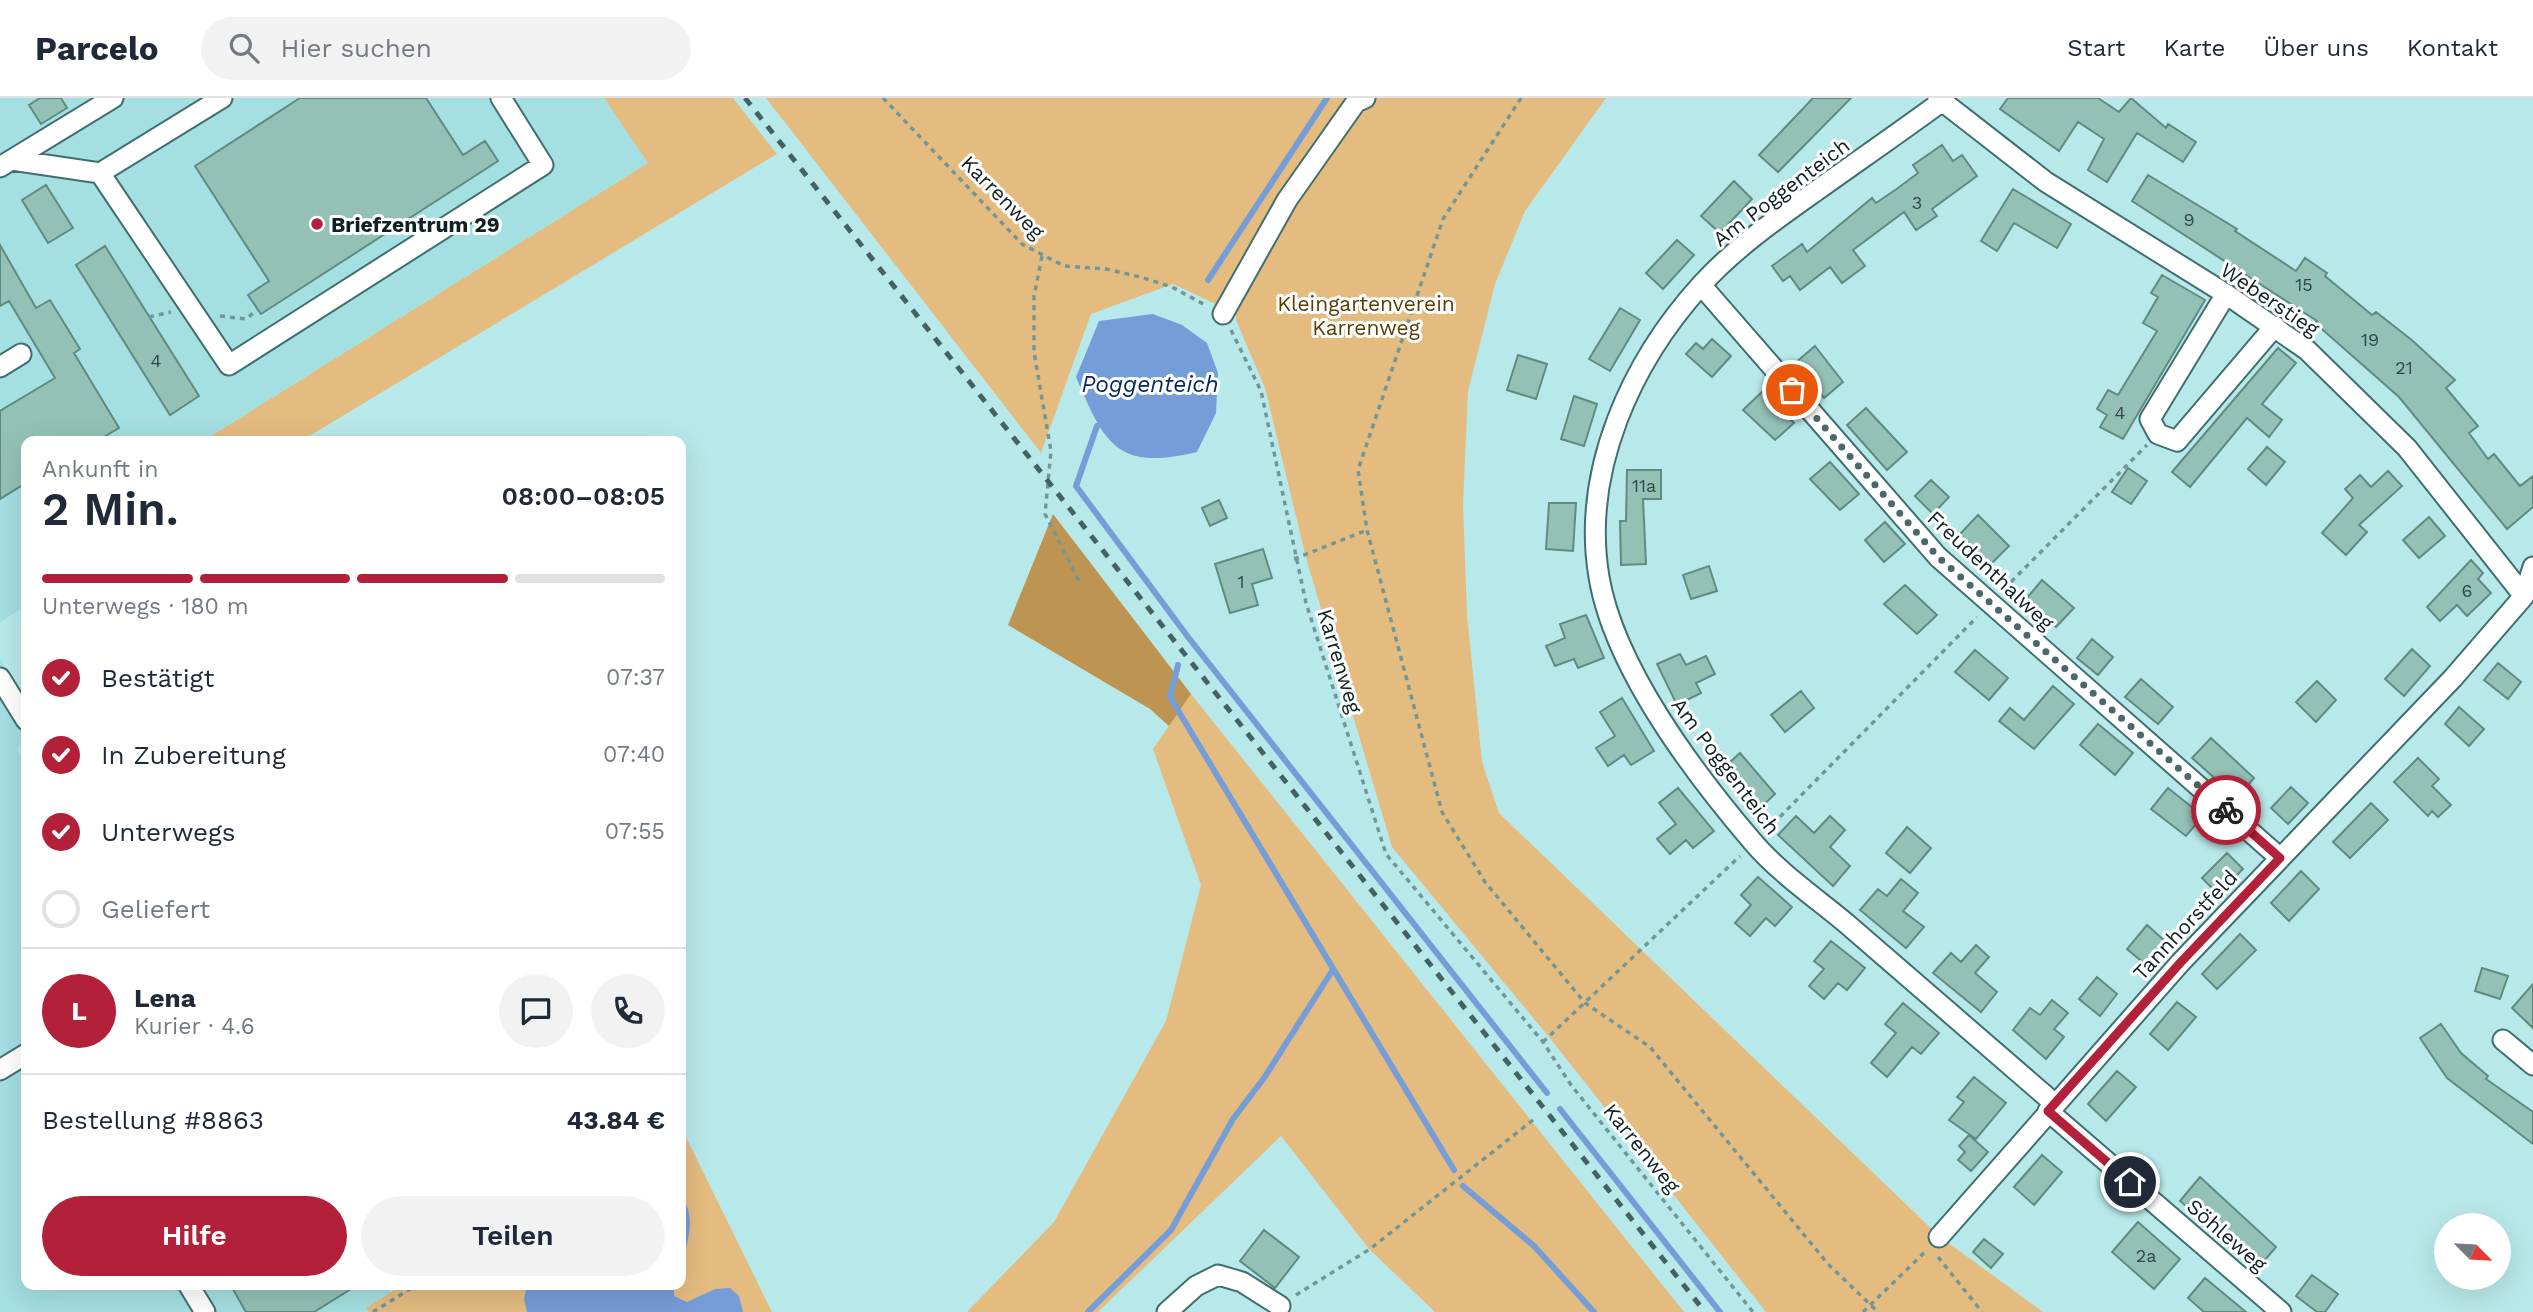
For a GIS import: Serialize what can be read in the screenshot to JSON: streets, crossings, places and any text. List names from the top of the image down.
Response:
{
  "streets": {
    "street": [
      "Am Poggenteich",
      "Weberstieg",
      "Freudenthalweg",
      "Tannhorstfeld",
      "Söhleweg"
    ],
    "path": ["Karrenweg"]
  },
  "crossings": [
    ["Am Poggenteich", "Weberstieg"],
    ["Am Poggenteich", "Freudenthalweg"],
    ["Am Poggenteich", "Tannhorstfeld"],
    ["Am Poggenteich", "Söhleweg"],
    ["Weberstieg", "Tannhorstfeld"],
    ["Freudenthalweg", "Tannhorstfeld"],
    ["Tannhorstfeld", "Söhleweg"]
  ],
  "water": ["Poggenteich"],
  "parks": ["Kleingartenverein Karrenweg"],
  "places": ["Briefzentrum 29"],
  "house_numbers": [
    "3",
    "9",
    "15",
    "19",
    "4",
    "21",
    "4",
    "11a",
    "1",
    "6",
    "2a"
  ],
  "north": "bottom right",
  "page": {
    "header": "Parcelo",
    "search": "Hier suchen",
    "nav": [
      "Start",
      "Karte",
      "Über uns",
      "Kontakt"
    ],
    "heading": ["2 Min.", "Ankunft in", "08:00–08:05"],
    "panel": [
      "Lena",
      "Kurier · 4.6",
      "Bestellung #8863",
      "43.84 €"
    ],
    "bar": "Unterwegs · 180 m",
    "list": [
      ["Bestätigt", "07:37"],
      ["In Zubereitung", "07:40"],
      ["Unterwegs", "07:55"],
      "Geliefert"
    ],
    "round": "L",
    "buttons": ["Hilfe", "Teilen"]
  }
}
